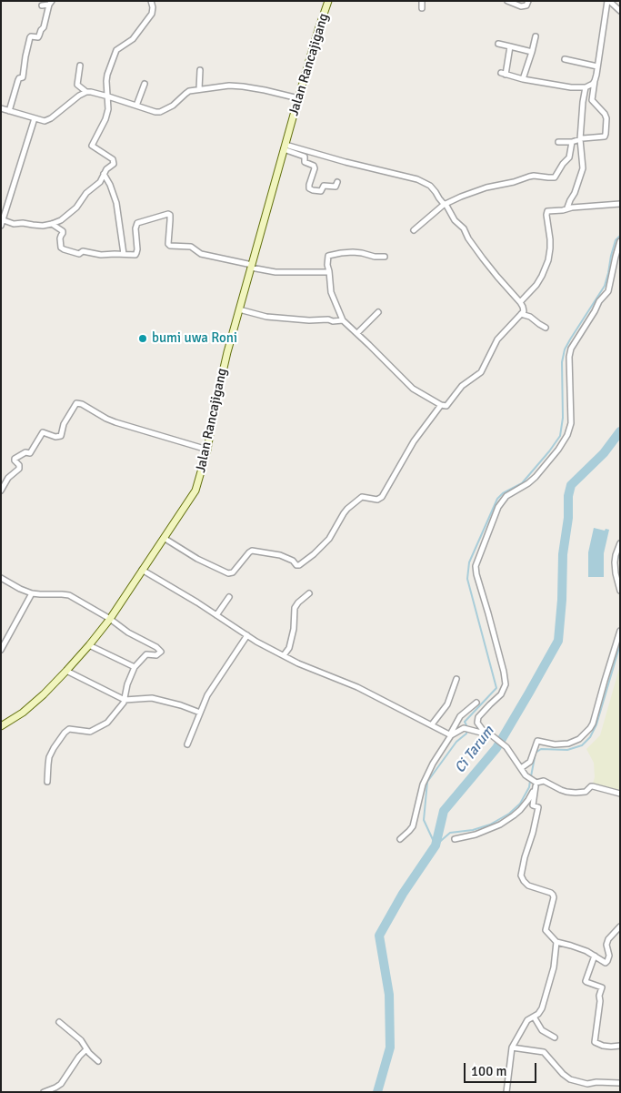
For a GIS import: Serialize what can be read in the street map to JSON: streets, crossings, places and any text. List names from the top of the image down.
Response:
{
  "streets": {
    "main road": ["Jalan Rancajigang"]
  },
  "water": ["Ci Tarum"],
  "places": ["bumi uwa Roni"],
  "scale_bar": "100 m"
}
